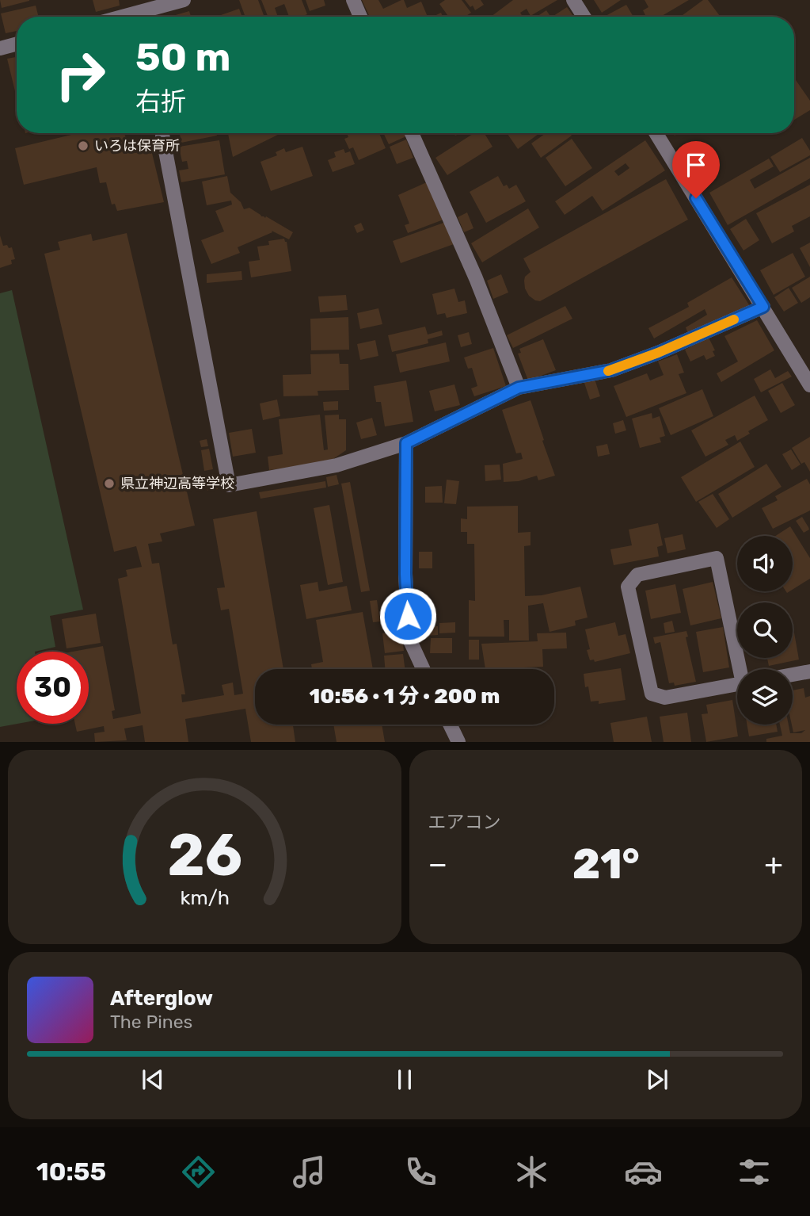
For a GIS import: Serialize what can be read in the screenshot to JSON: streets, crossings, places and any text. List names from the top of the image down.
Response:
{
  "places": ["いろは保育所", "県立神辺高等学校"],
  "page": {
    "turn": ["50 m", "右折"],
    "limit": "30",
    "trip": "10:56 · 1 分 · 200 m",
    "tile": "エアコン",
    "heat": ["−", "21°", "+"],
    "song": ["Afterglow", "The Pines"],
    "tabs": "10:55",
    "gauge": ["26", "km/h"]
  }
}
